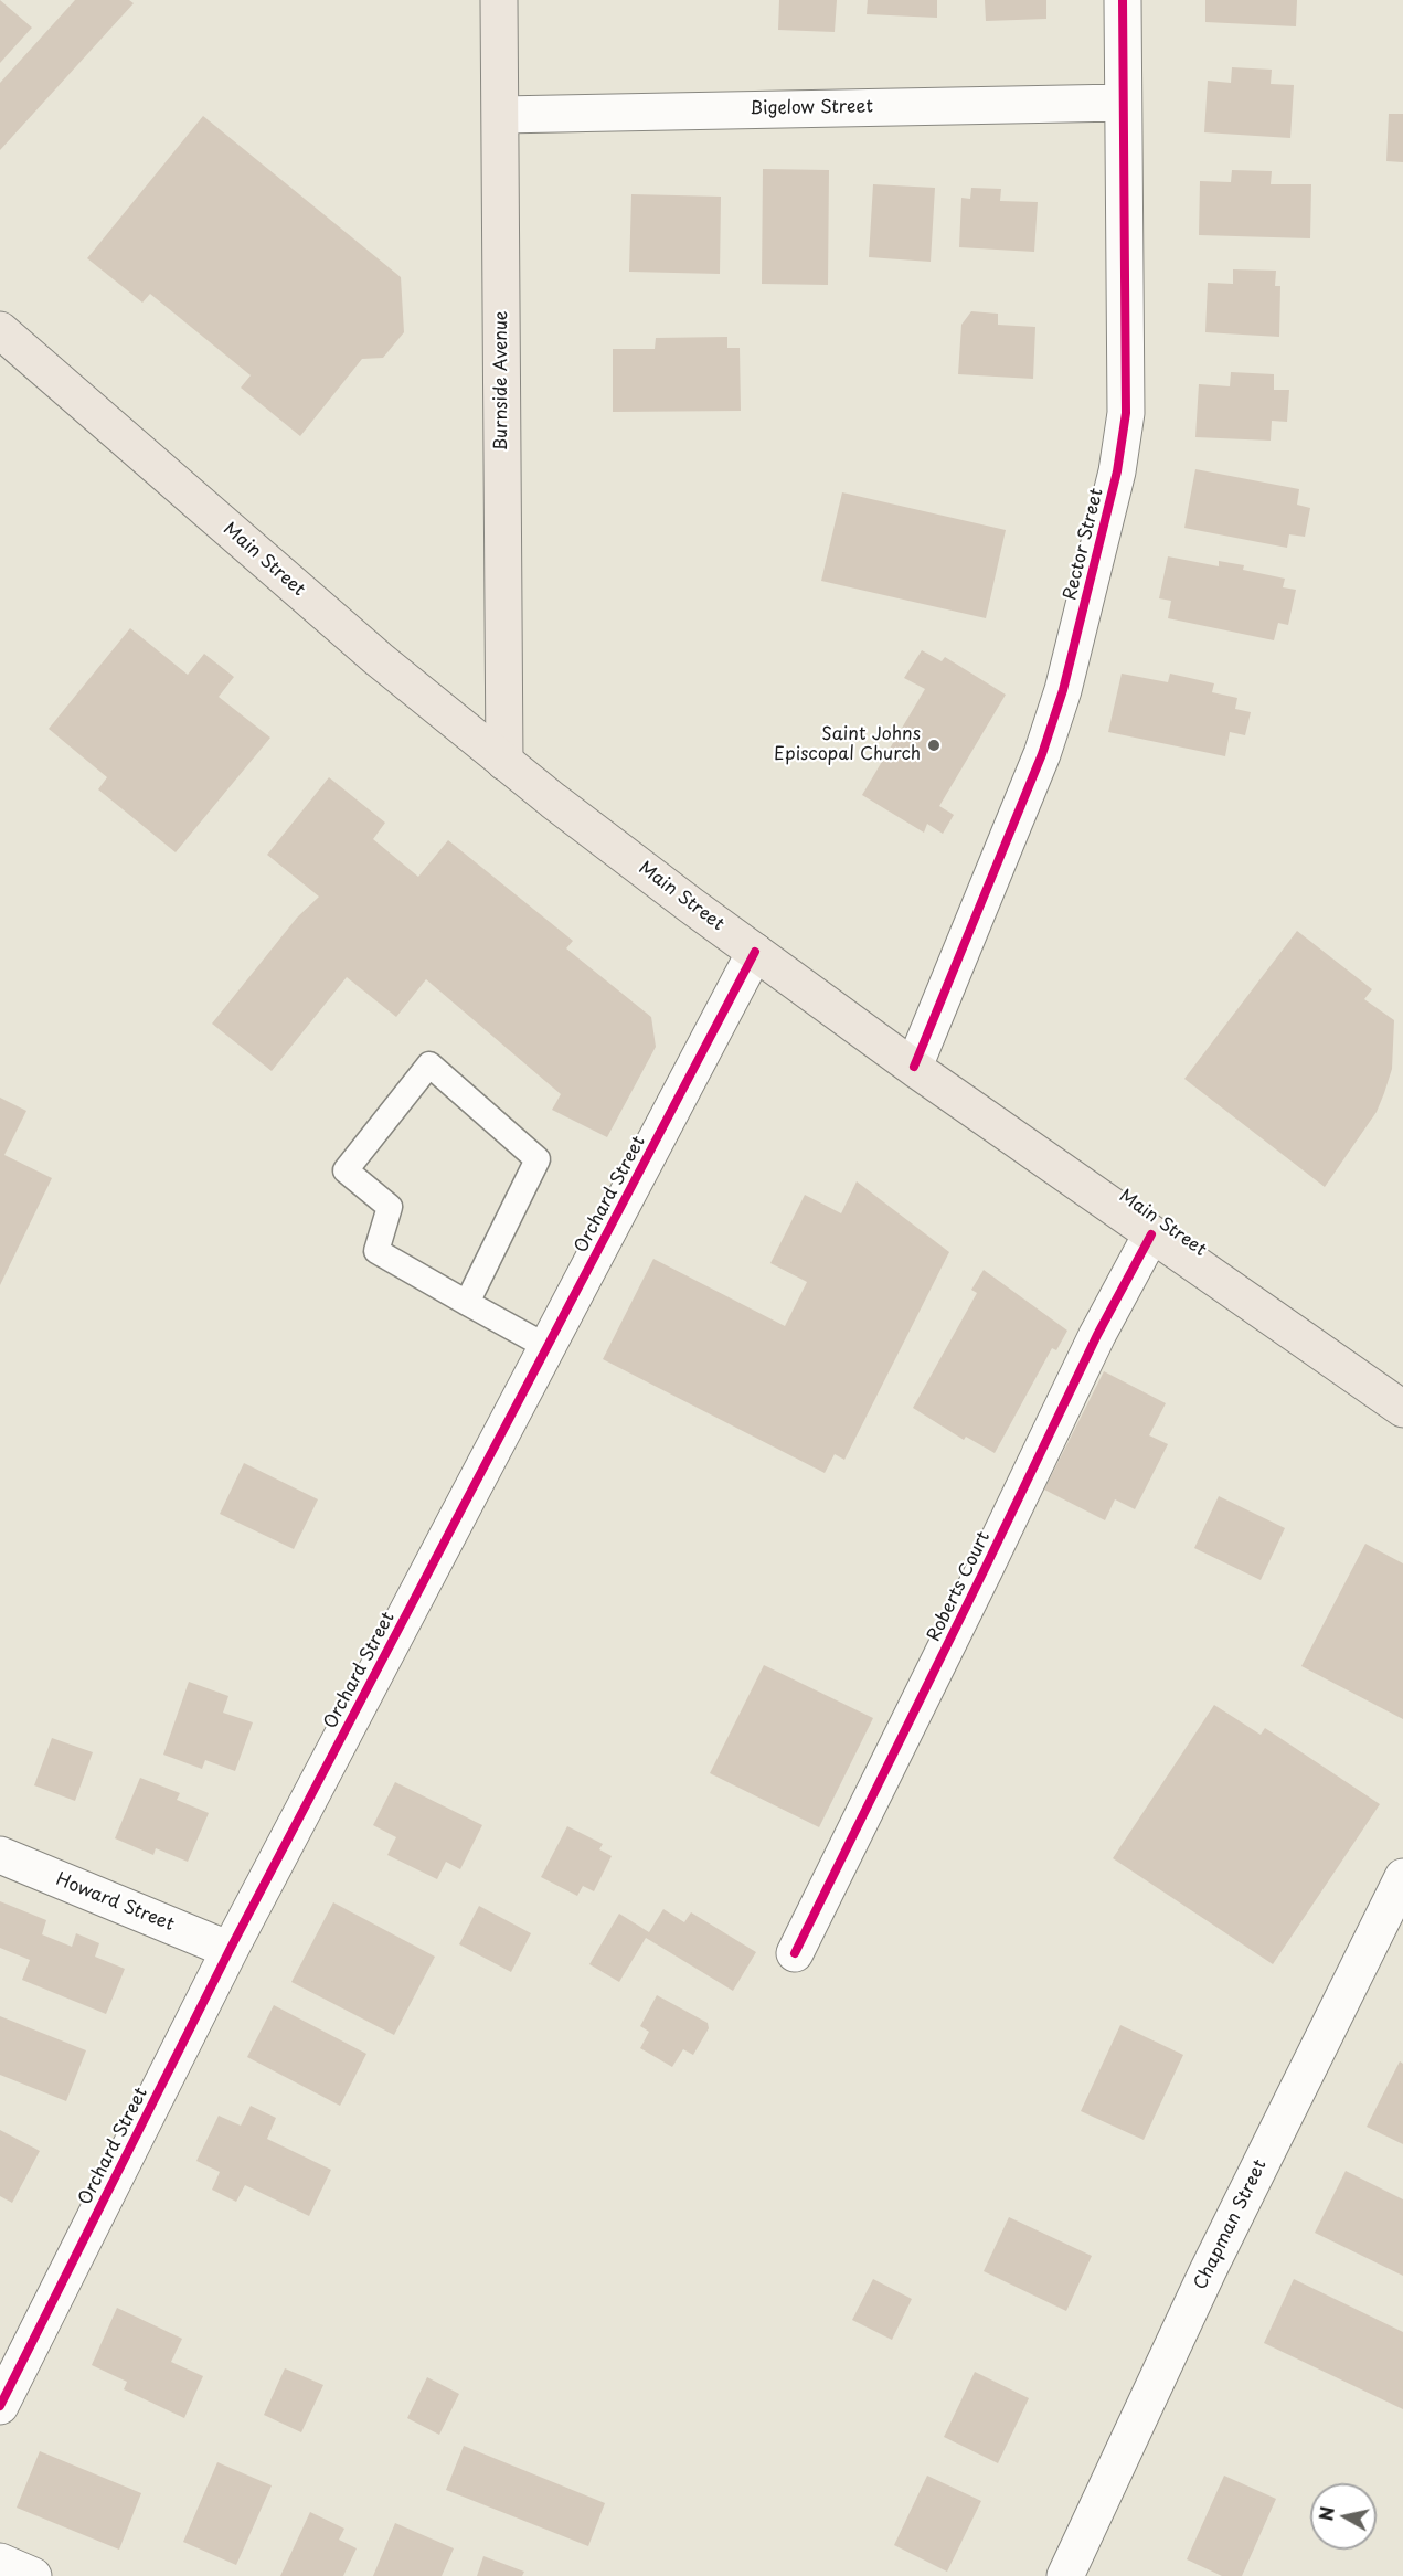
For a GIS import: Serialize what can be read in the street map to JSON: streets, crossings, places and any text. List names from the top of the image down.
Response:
{
  "streets": {
    "main road": ["Burnside Avenue", "Main Street"],
    "street": [
      "Bigelow Street",
      "Rector Street",
      "Orchard Street",
      "Roberts Court",
      "Howard Street",
      "Chapman Street"
    ]
  },
  "crossings": [
    ["Bigelow Street", "Burnside Avenue"],
    ["Bigelow Street", "Rector Street"],
    ["Burnside Avenue", "Main Street"],
    ["Rector Street", "Main Street"],
    ["Main Street", "Orchard Street"],
    ["Main Street", "Roberts Court"],
    ["Orchard Street", "Howard Street"]
  ],
  "places": ["Saint Johns Episcopal Church"],
  "north": "left"
}
